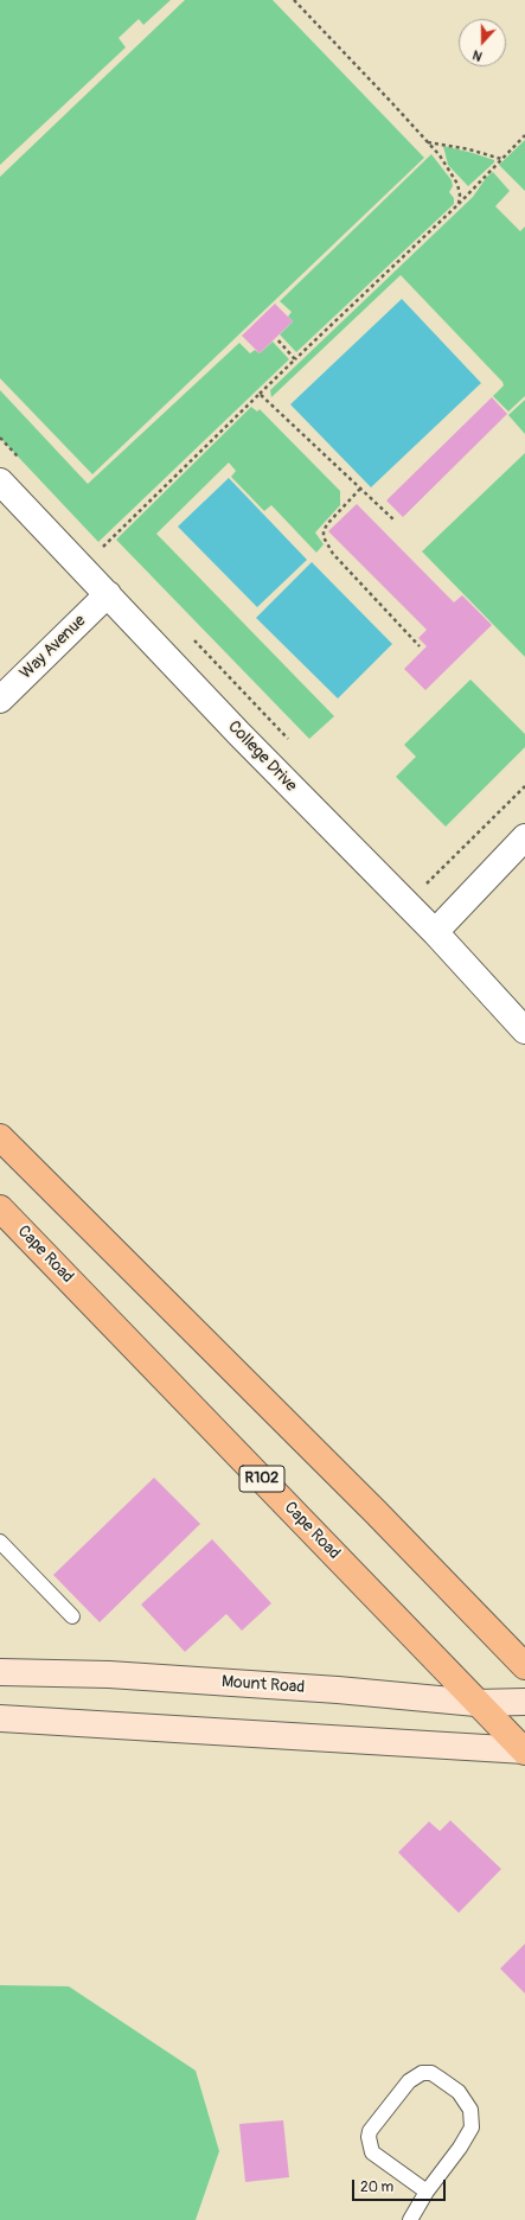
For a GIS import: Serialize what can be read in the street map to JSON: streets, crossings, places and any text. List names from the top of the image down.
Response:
{
  "streets": {
    "main road": ["Cape Road", "R102", "Mount Road"],
    "street": ["Way Avenue", "College Drive"]
  },
  "crossings": [
    ["Way Avenue", "College Drive"],
    ["Cape Road", "Mount Road"]
  ],
  "scale_bar": "20 m",
  "north": "bottom"
}
